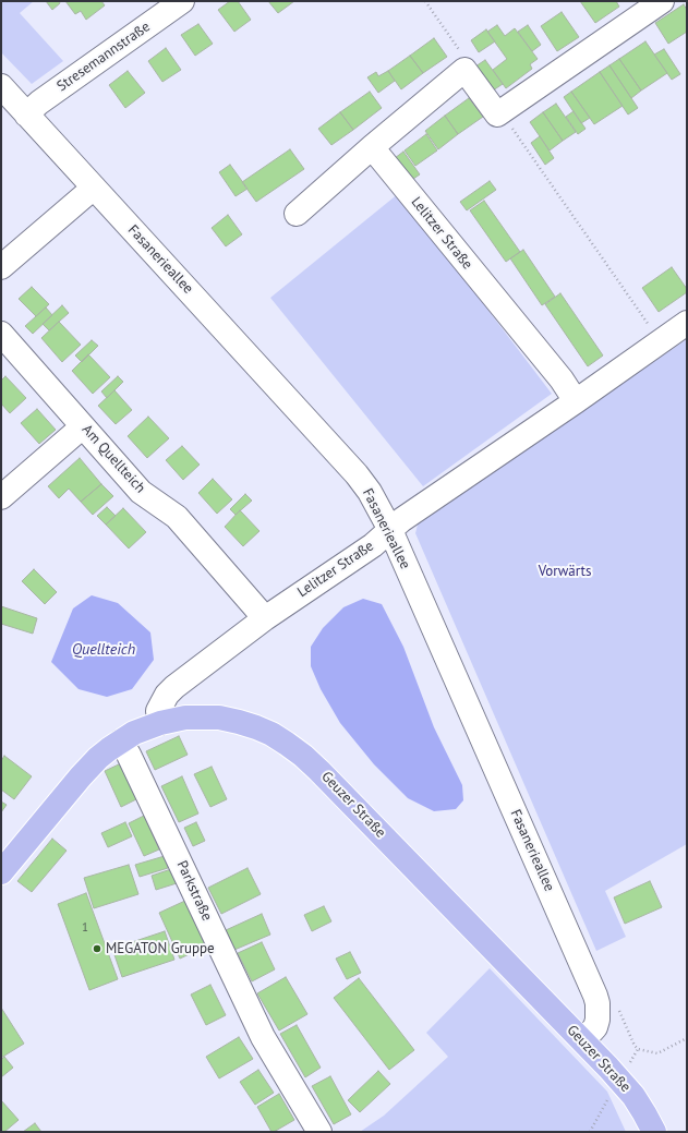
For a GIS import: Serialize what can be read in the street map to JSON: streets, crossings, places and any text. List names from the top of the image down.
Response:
{
  "streets": {
    "main road": ["Geuzer Straße"],
    "street": [
      "Stresemannstraße",
      "Lelitzer Straße",
      "Fasanerieallee",
      "Am Quellteich",
      "Parkstraße"
    ]
  },
  "crossings": [
    ["Stresemannstraße", "Fasanerieallee"],
    ["Lelitzer Straße", "Fasanerieallee"],
    ["Lelitzer Straße", "Am Quellteich"],
    ["Lelitzer Straße", "Geuzer Straße"],
    ["Fasanerieallee", "Geuzer Straße"],
    ["Geuzer Straße", "Parkstraße"]
  ],
  "water": ["Quellteich"],
  "parks": ["Vorwärts"],
  "places": ["MEGATON Gruppe"],
  "house_numbers": ["1"]
}
